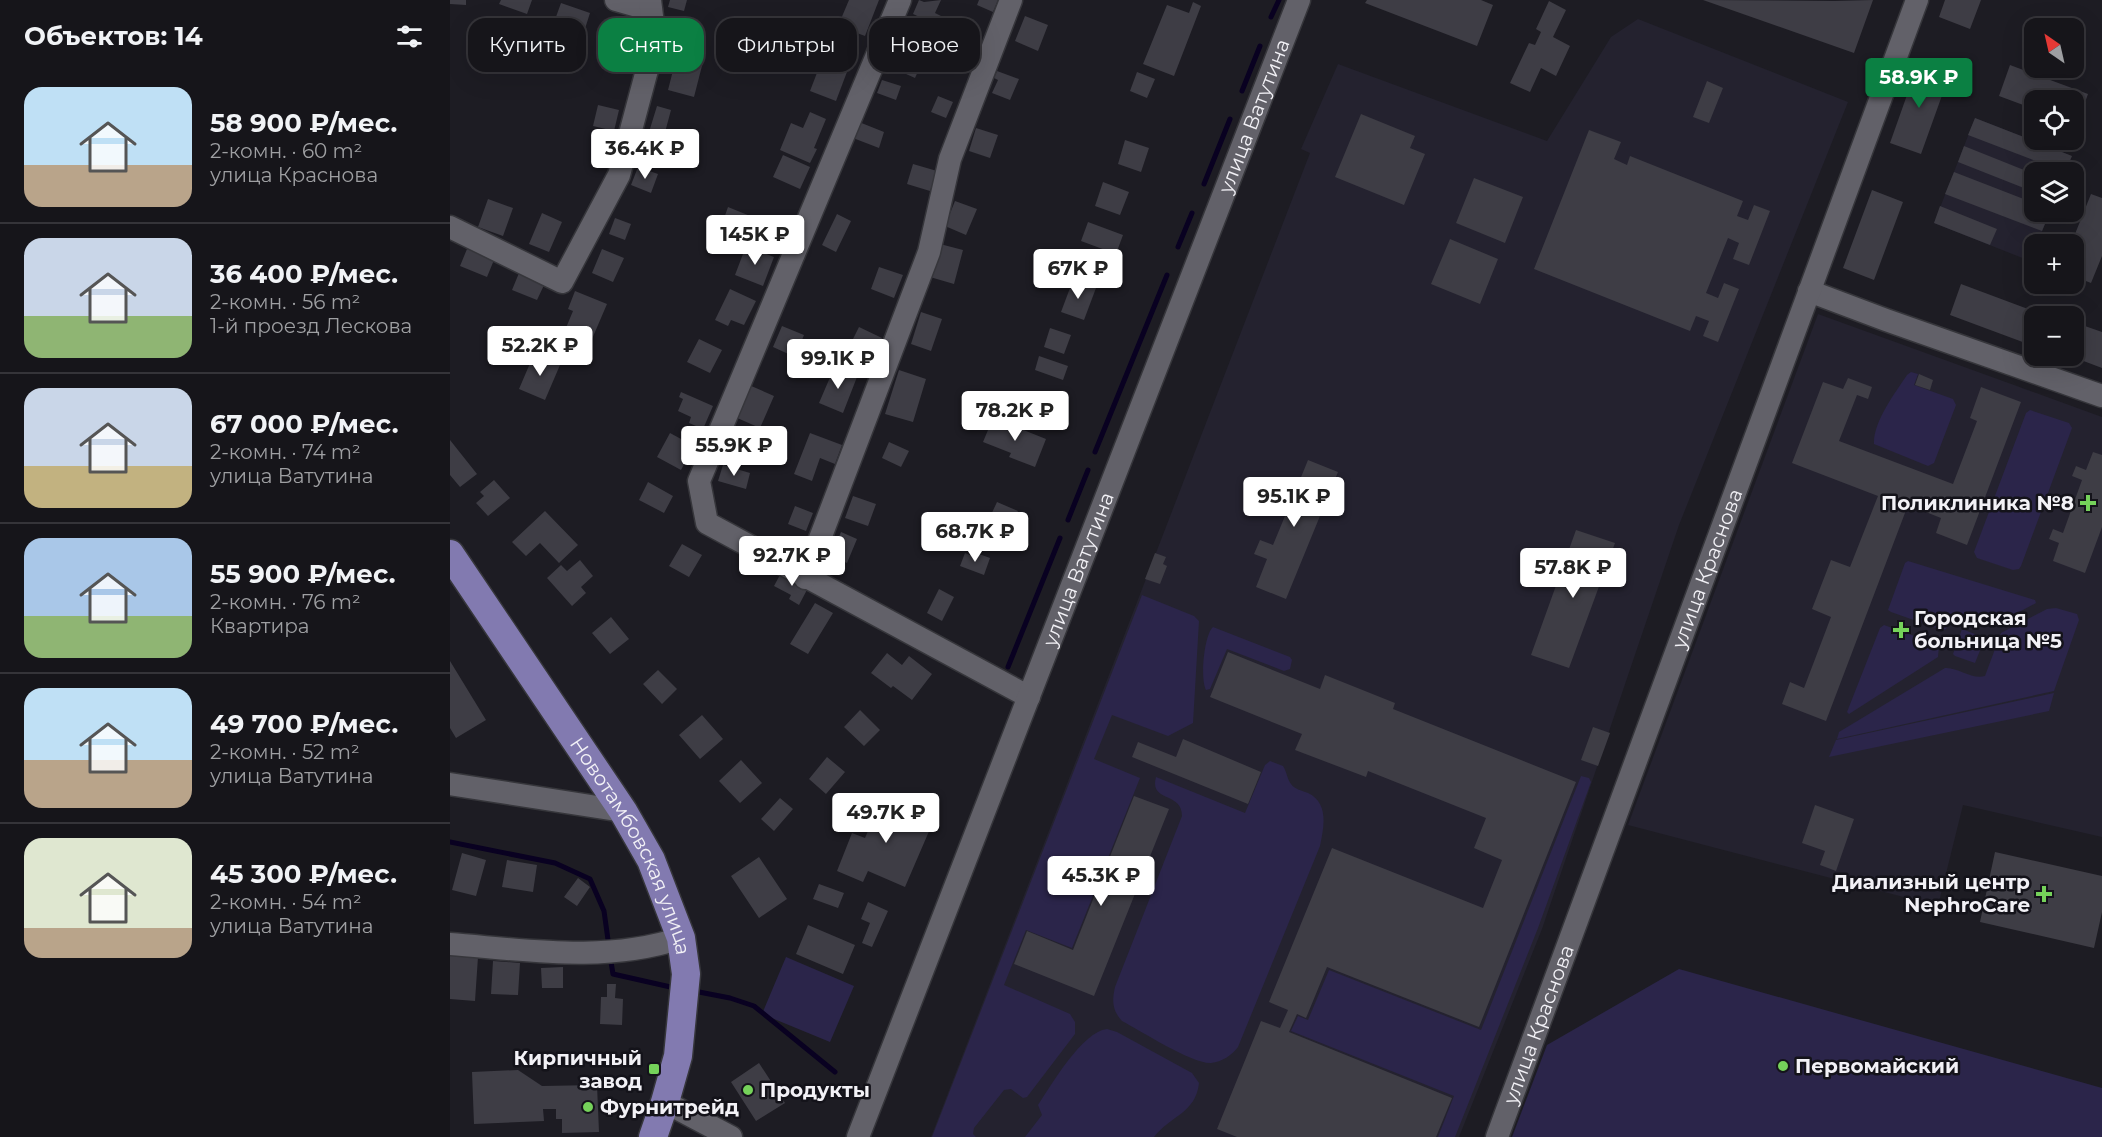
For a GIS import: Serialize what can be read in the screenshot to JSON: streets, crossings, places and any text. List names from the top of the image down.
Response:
{
  "streets": {
    "main road": ["Новотамбовская улица"],
    "street": ["улица Ватутина", "улица Краснова"]
  },
  "places": {
    "health": ["Поликлиника №8", "Городская больница №5", "Диализный центр NephroCare"],
    "other": ["Первомайский", "Продукты", "Фурнитрейд"],
    "transit": ["Кирпичный завод"]
  },
  "north": "top left",
  "page": {
    "heading": "Объектов: 14",
    "map_buttons": ["+", "−"],
    "chip": [
      "Купить",
      "Снять",
      "Фильтры",
      "Новое"
    ],
    "price": [
      "58.9K ₽",
      "36.4K ₽",
      "145K ₽",
      "67K ₽",
      "52.2K ₽",
      "99.1K ₽",
      "78.2K ₽",
      "55.9K ₽",
      "95.1K ₽",
      "68.7K ₽",
      "92.7K ₽",
      "57.8K ₽",
      "49.7K ₽",
      "45.3K ₽"
    ],
    "list": [
      {
        "name": "58 900 ₽/мес.",
        "note": "2-комн. · 60 m² · улица Краснова"
      },
      {
        "name": "36 400 ₽/мес.",
        "note": "2-комн. · 56 m² · 1-й проезд Лескова"
      },
      {
        "name": "67 000 ₽/мес.",
        "note": "2-комн. · 74 m² · улица Ватутина"
      },
      {
        "name": "55 900 ₽/мес.",
        "note": "2-комн. · 76 m² · Квартира"
      },
      {
        "name": "49 700 ₽/мес.",
        "note": "2-комн. · 52 m² · улица Ватутина"
      },
      {
        "name": "45 300 ₽/мес.",
        "note": "2-комн. · 54 m² · улица Ватутина"
      }
    ]
  }
}
